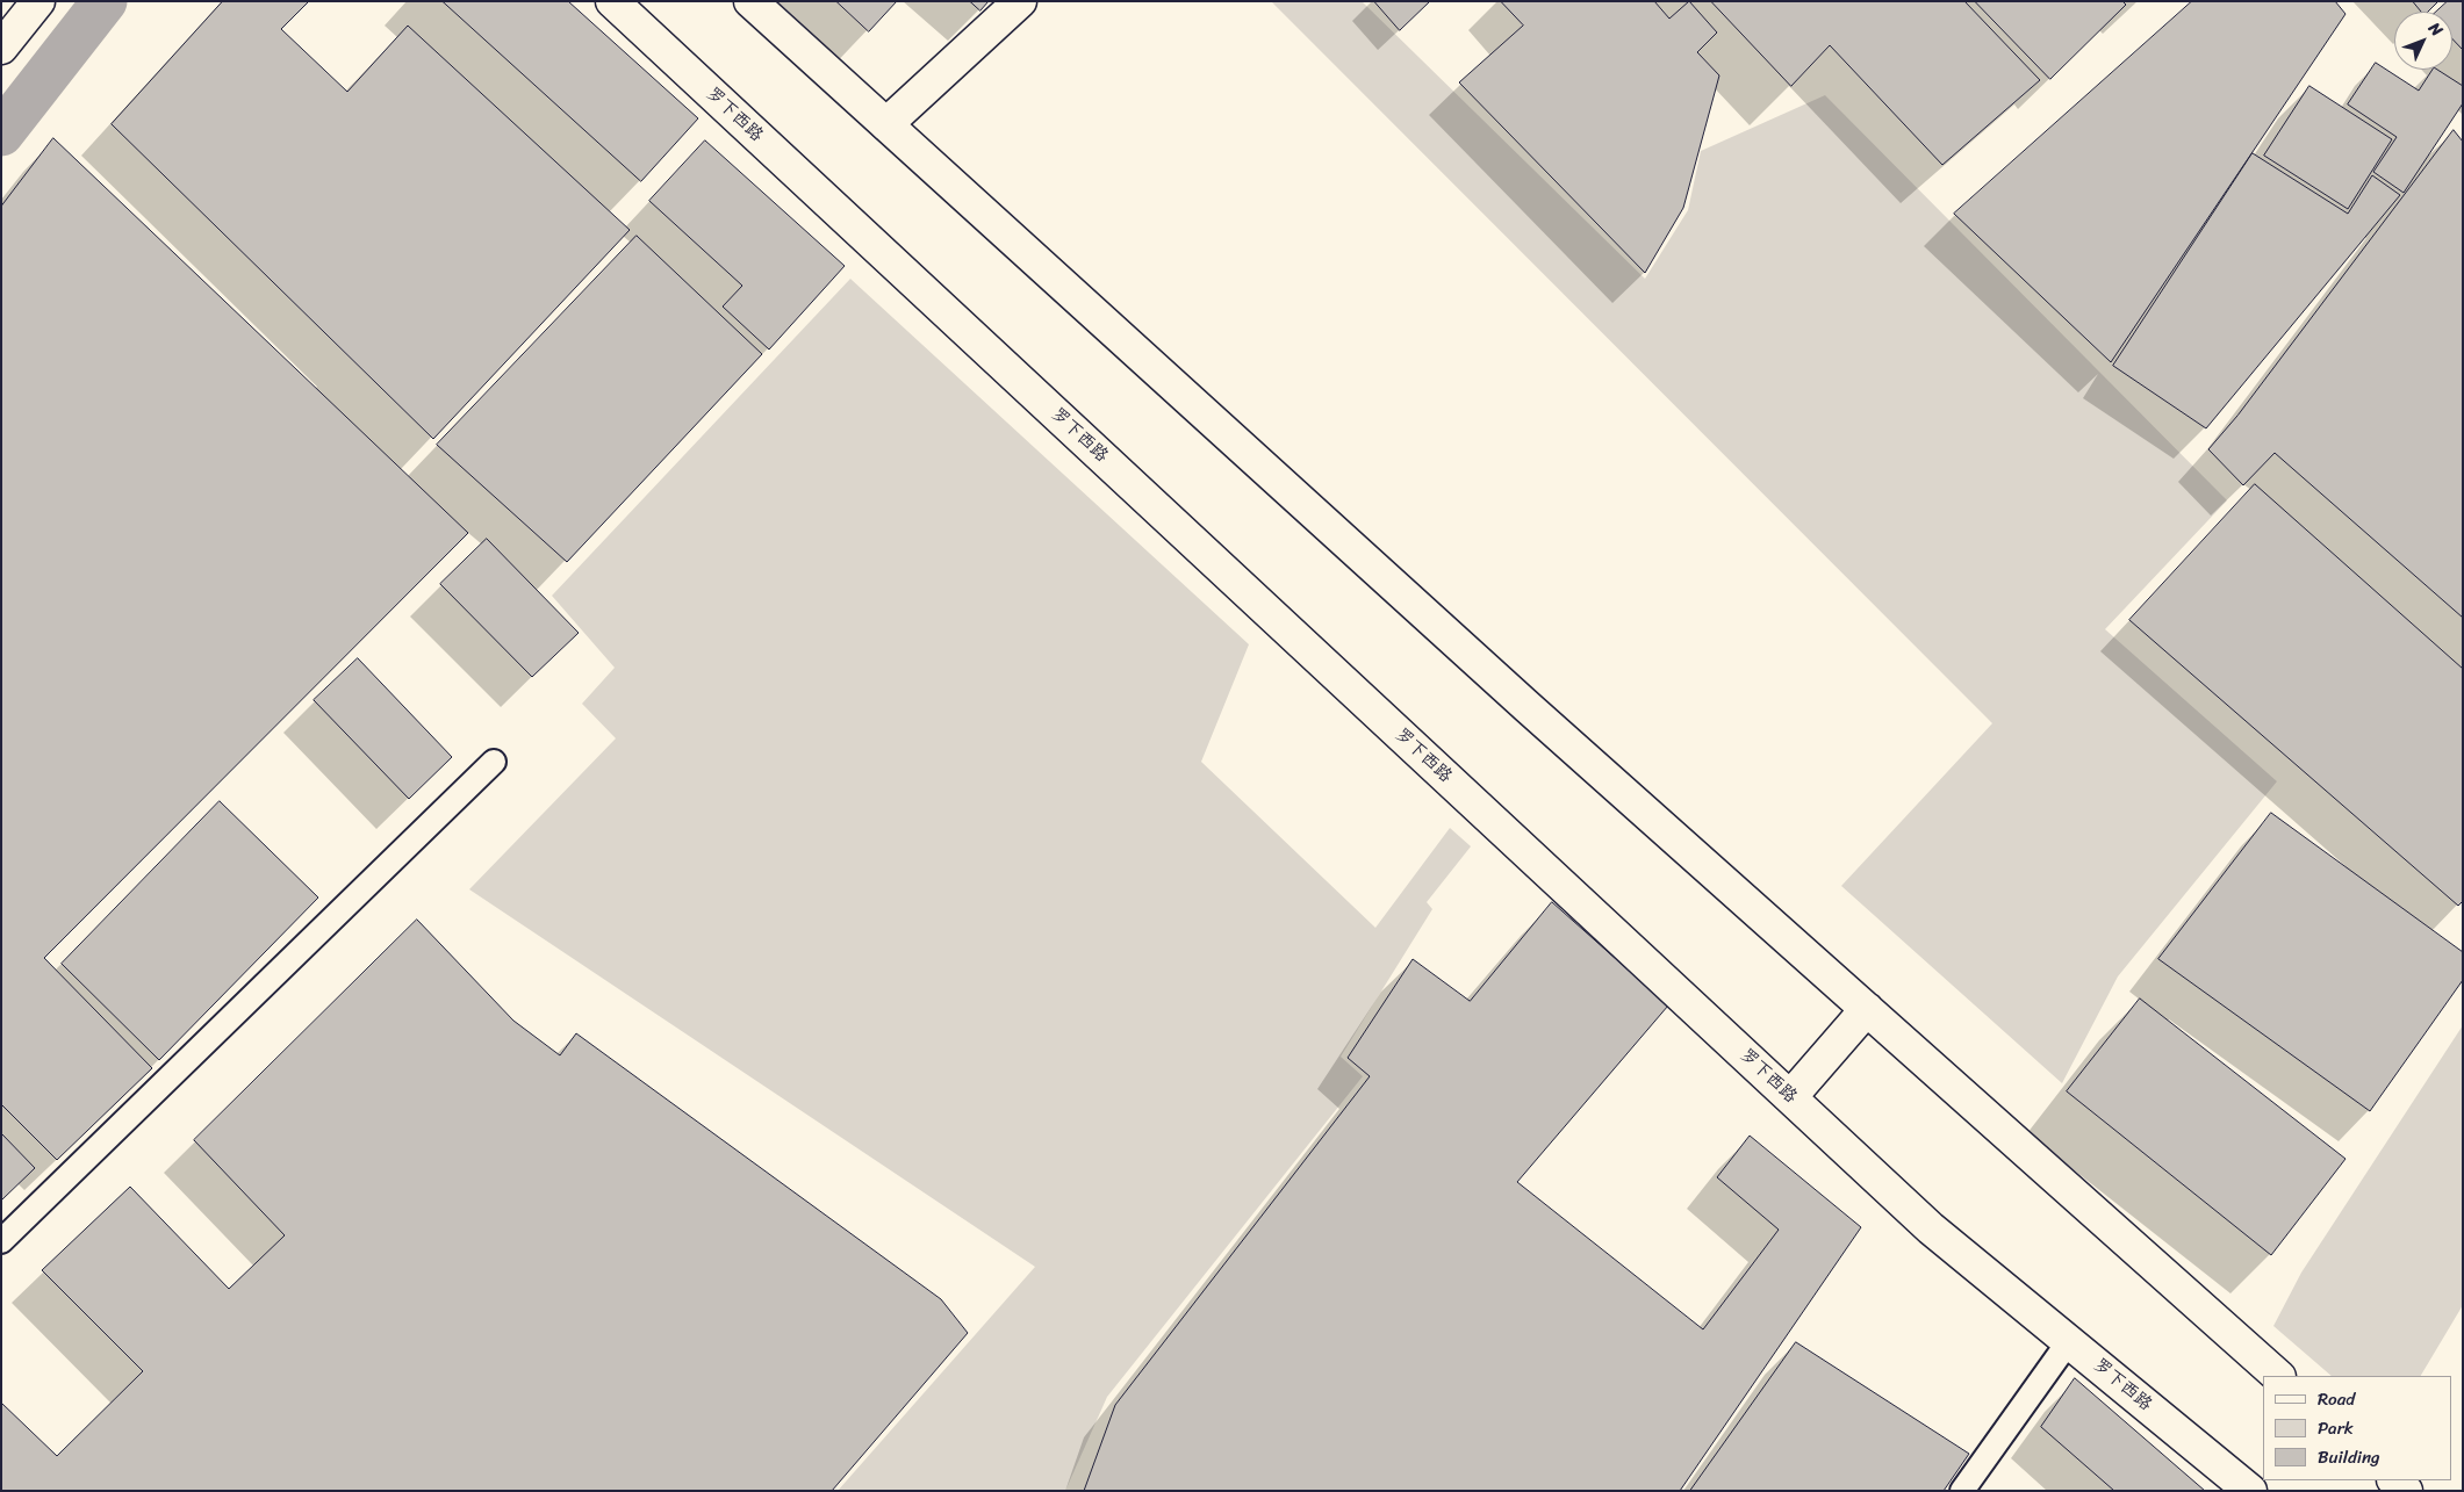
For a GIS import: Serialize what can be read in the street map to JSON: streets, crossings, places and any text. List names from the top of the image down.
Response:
{
  "streets": {
    "main road": ["罗下西路"]
  },
  "legend": ["Road", "Park", "Building"],
  "north": "top right"
}
